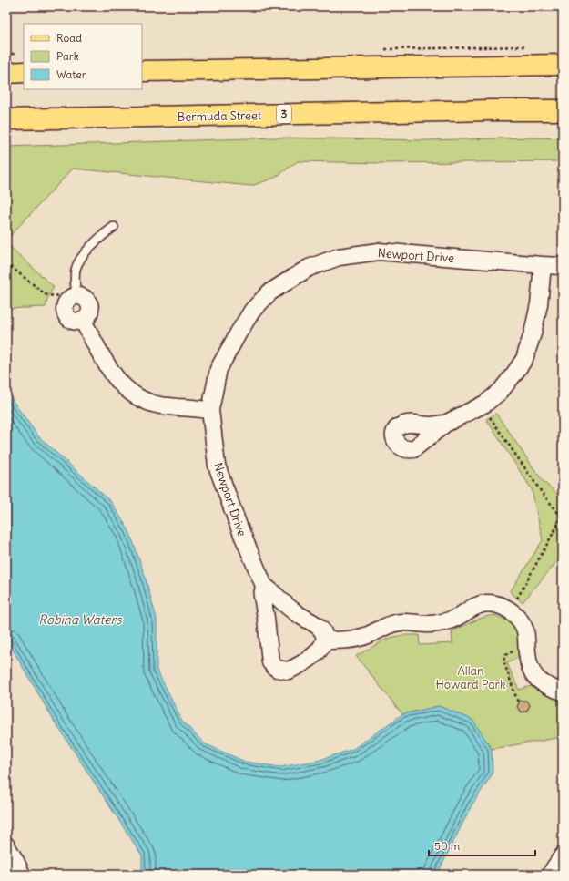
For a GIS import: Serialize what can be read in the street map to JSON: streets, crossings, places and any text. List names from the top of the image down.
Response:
{
  "streets": {
    "main road": ["3", "Bermuda Street"],
    "street": ["Newport Drive"]
  },
  "water": ["Robina Waters"],
  "parks": ["Allan Howard Park"],
  "legend": ["Road", "Park", "Water"],
  "scale_bar": "50 m"
}
